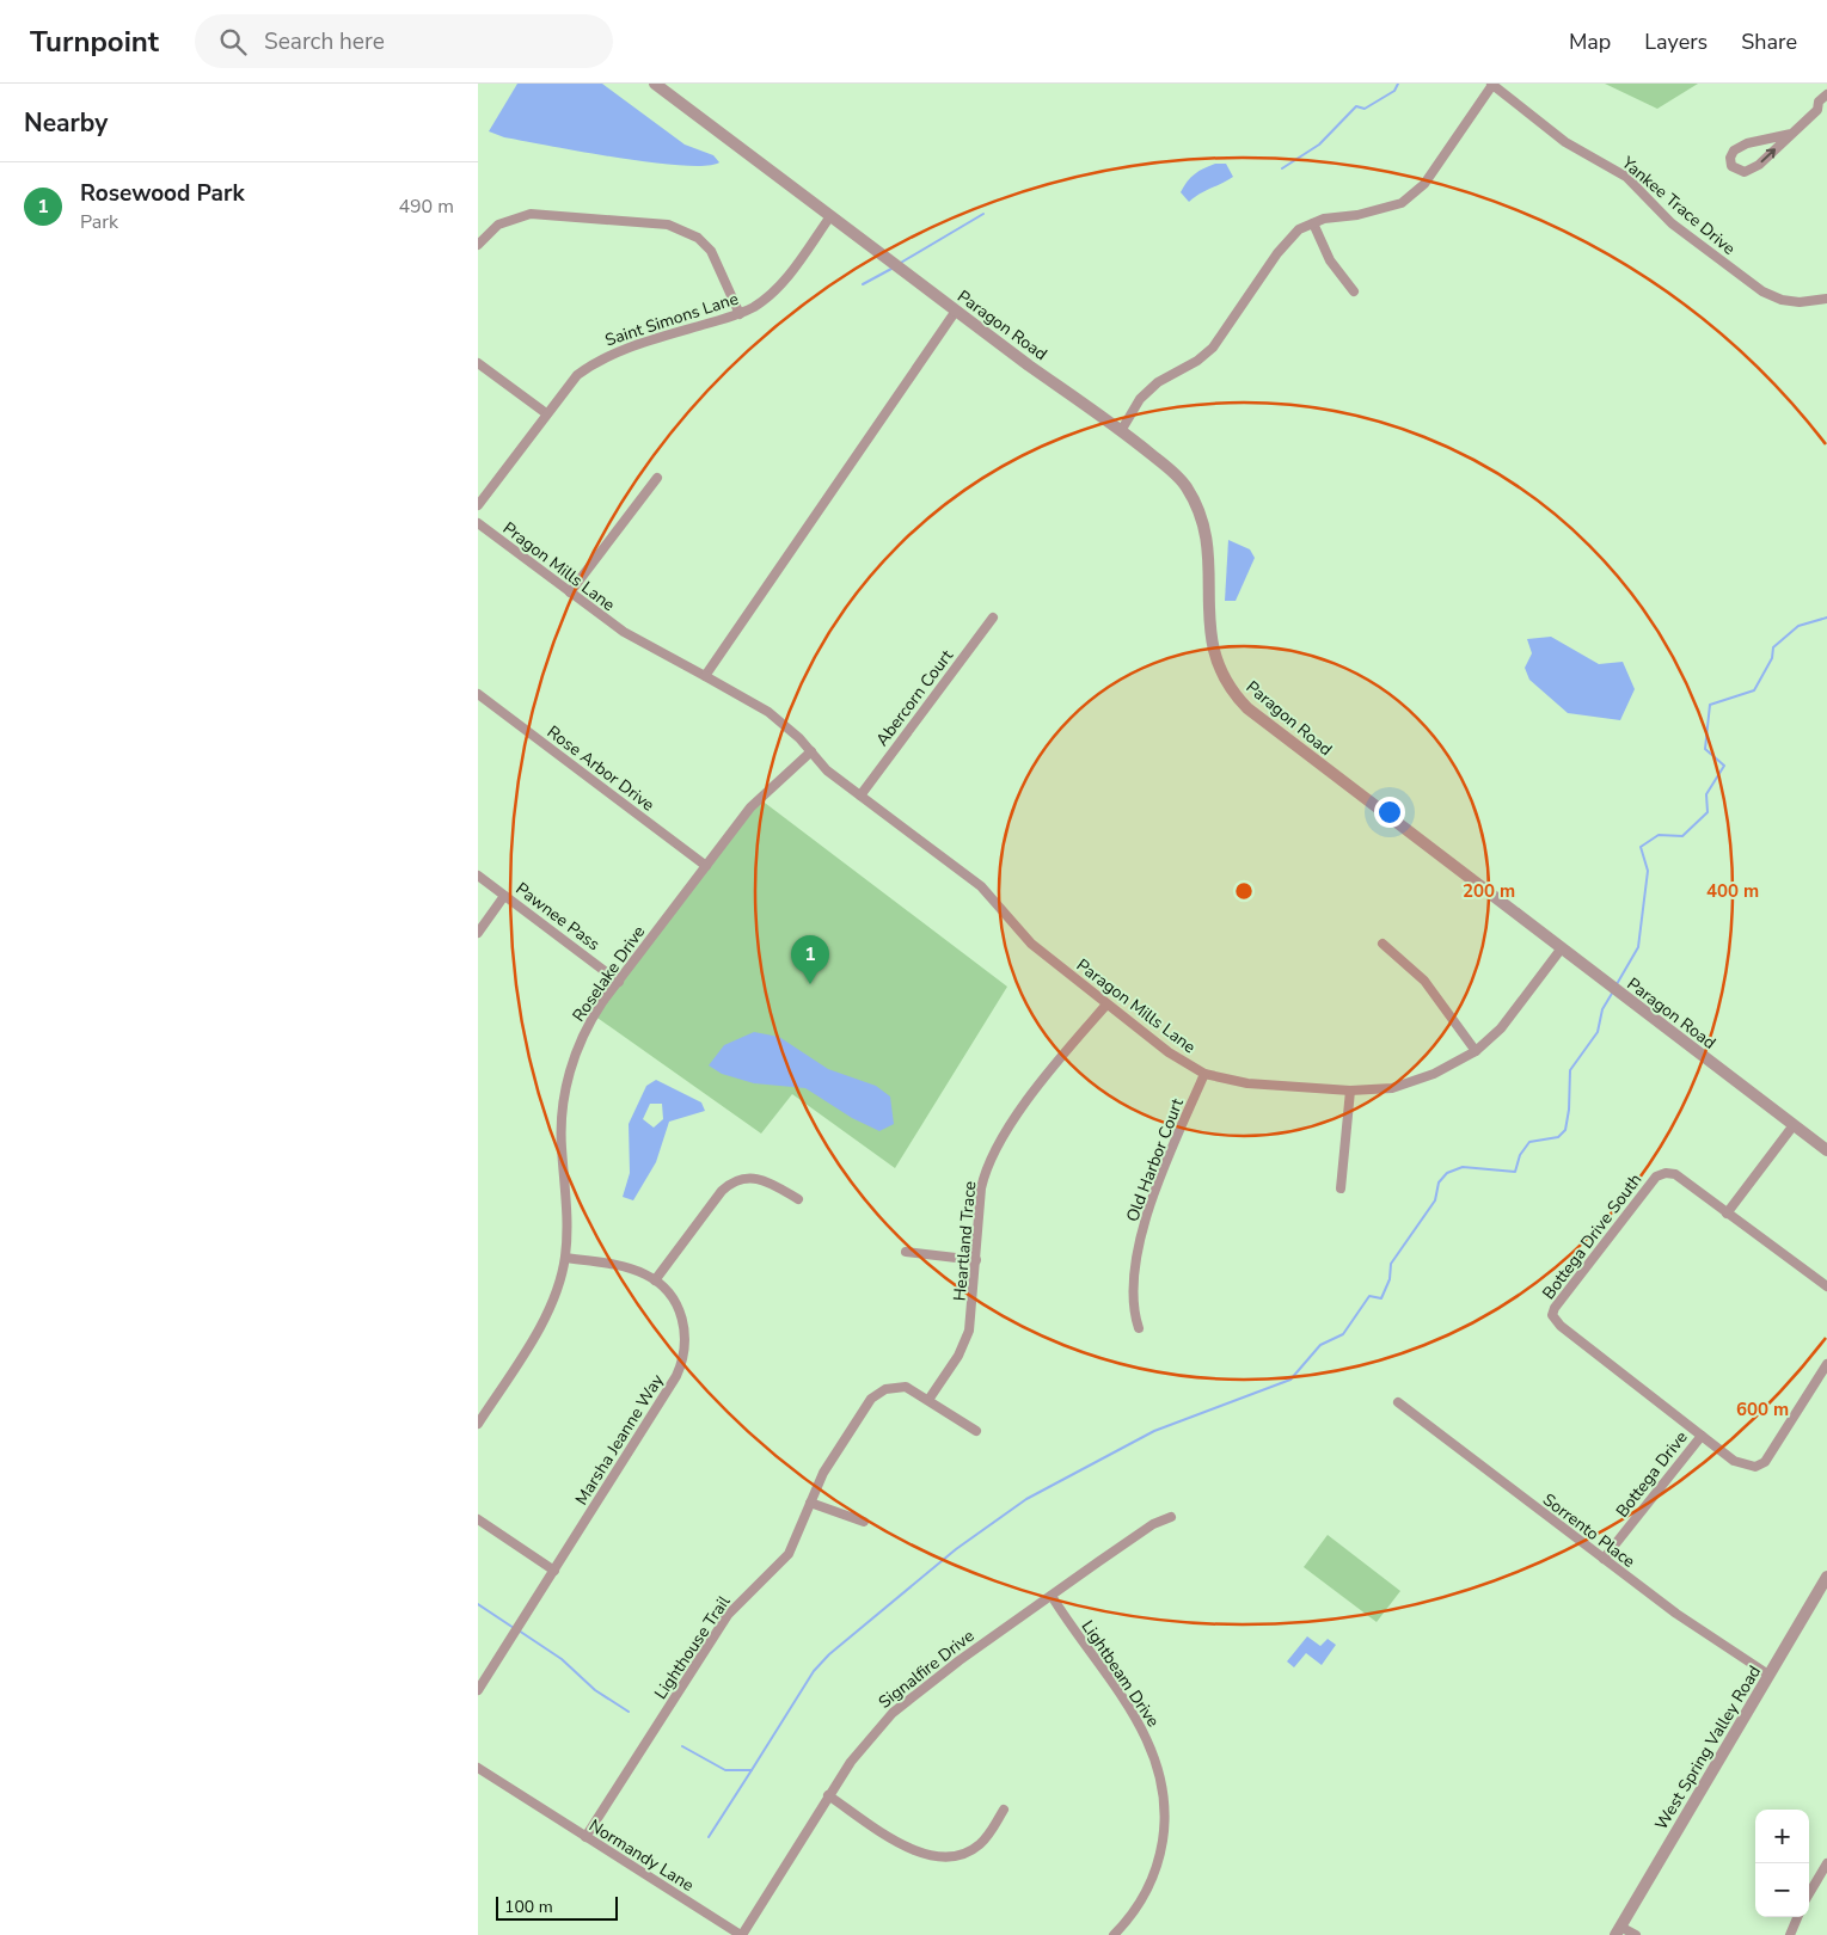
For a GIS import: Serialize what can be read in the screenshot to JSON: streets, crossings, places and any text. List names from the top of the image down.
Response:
{
  "streets": {
    "street": [
      "Yankee Trace Drive",
      "Saint Simons Lane",
      "Paragon Road",
      "Pragon Mills Lane",
      "Abercorn Court",
      "Rose Arbor Drive",
      "Pawnee Pass",
      "Roselake Drive",
      "Paragon Mills Lane",
      "Old Harbor Court",
      "Bottega Drive South",
      "Heartland Trace",
      "Marsha Jeanne Way",
      "Bottega Drive",
      "Sorrento Place",
      "Lighthouse Trail",
      "Signalfire Drive",
      "Lightbeam Drive",
      "West Spring Valley Road",
      "Normandy Lane"
    ]
  },
  "crossings": [
    ["Saint Simons Lane", "Paragon Road"],
    ["Paragon Road", "Paragon Mills Lane"],
    ["Pragon Mills Lane", "Paragon Mills Lane"],
    ["Abercorn Court", "Paragon Mills Lane"],
    ["Rose Arbor Drive", "Roselake Drive"],
    ["Pawnee Pass", "Roselake Drive"],
    ["Roselake Drive", "Paragon Mills Lane"],
    ["Roselake Drive", "Marsha Jeanne Way"],
    ["Paragon Mills Lane", "Old Harbor Court"],
    ["Paragon Mills Lane", "Heartland Trace"],
    ["Bottega Drive South", "Bottega Drive"],
    ["Heartland Trace", "Lighthouse Trail"],
    ["Bottega Drive", "Sorrento Place"],
    ["Sorrento Place", "West Spring Valley Road"],
    ["Lighthouse Trail", "Normandy Lane"],
    ["Signalfire Drive", "Lightbeam Drive"],
    ["Signalfire Drive", "Normandy Lane"]
  ],
  "scale_bar": "100 m",
  "page": {
    "header": "Turnpoint",
    "search": "Search here",
    "nav": ["Map", "Layers", "Share"],
    "heading": "Nearby",
    "list": [
      {
        "mark": "1",
        "name": "Rosewood Park",
        "note": "Park",
        "value": "490 m"
      }
    ],
    "pins": "1",
    "map_buttons": ["+", "−"],
    "scale": "100 m"
  },
  "rings": ["200 m", "400 m", "600 m"]
}
